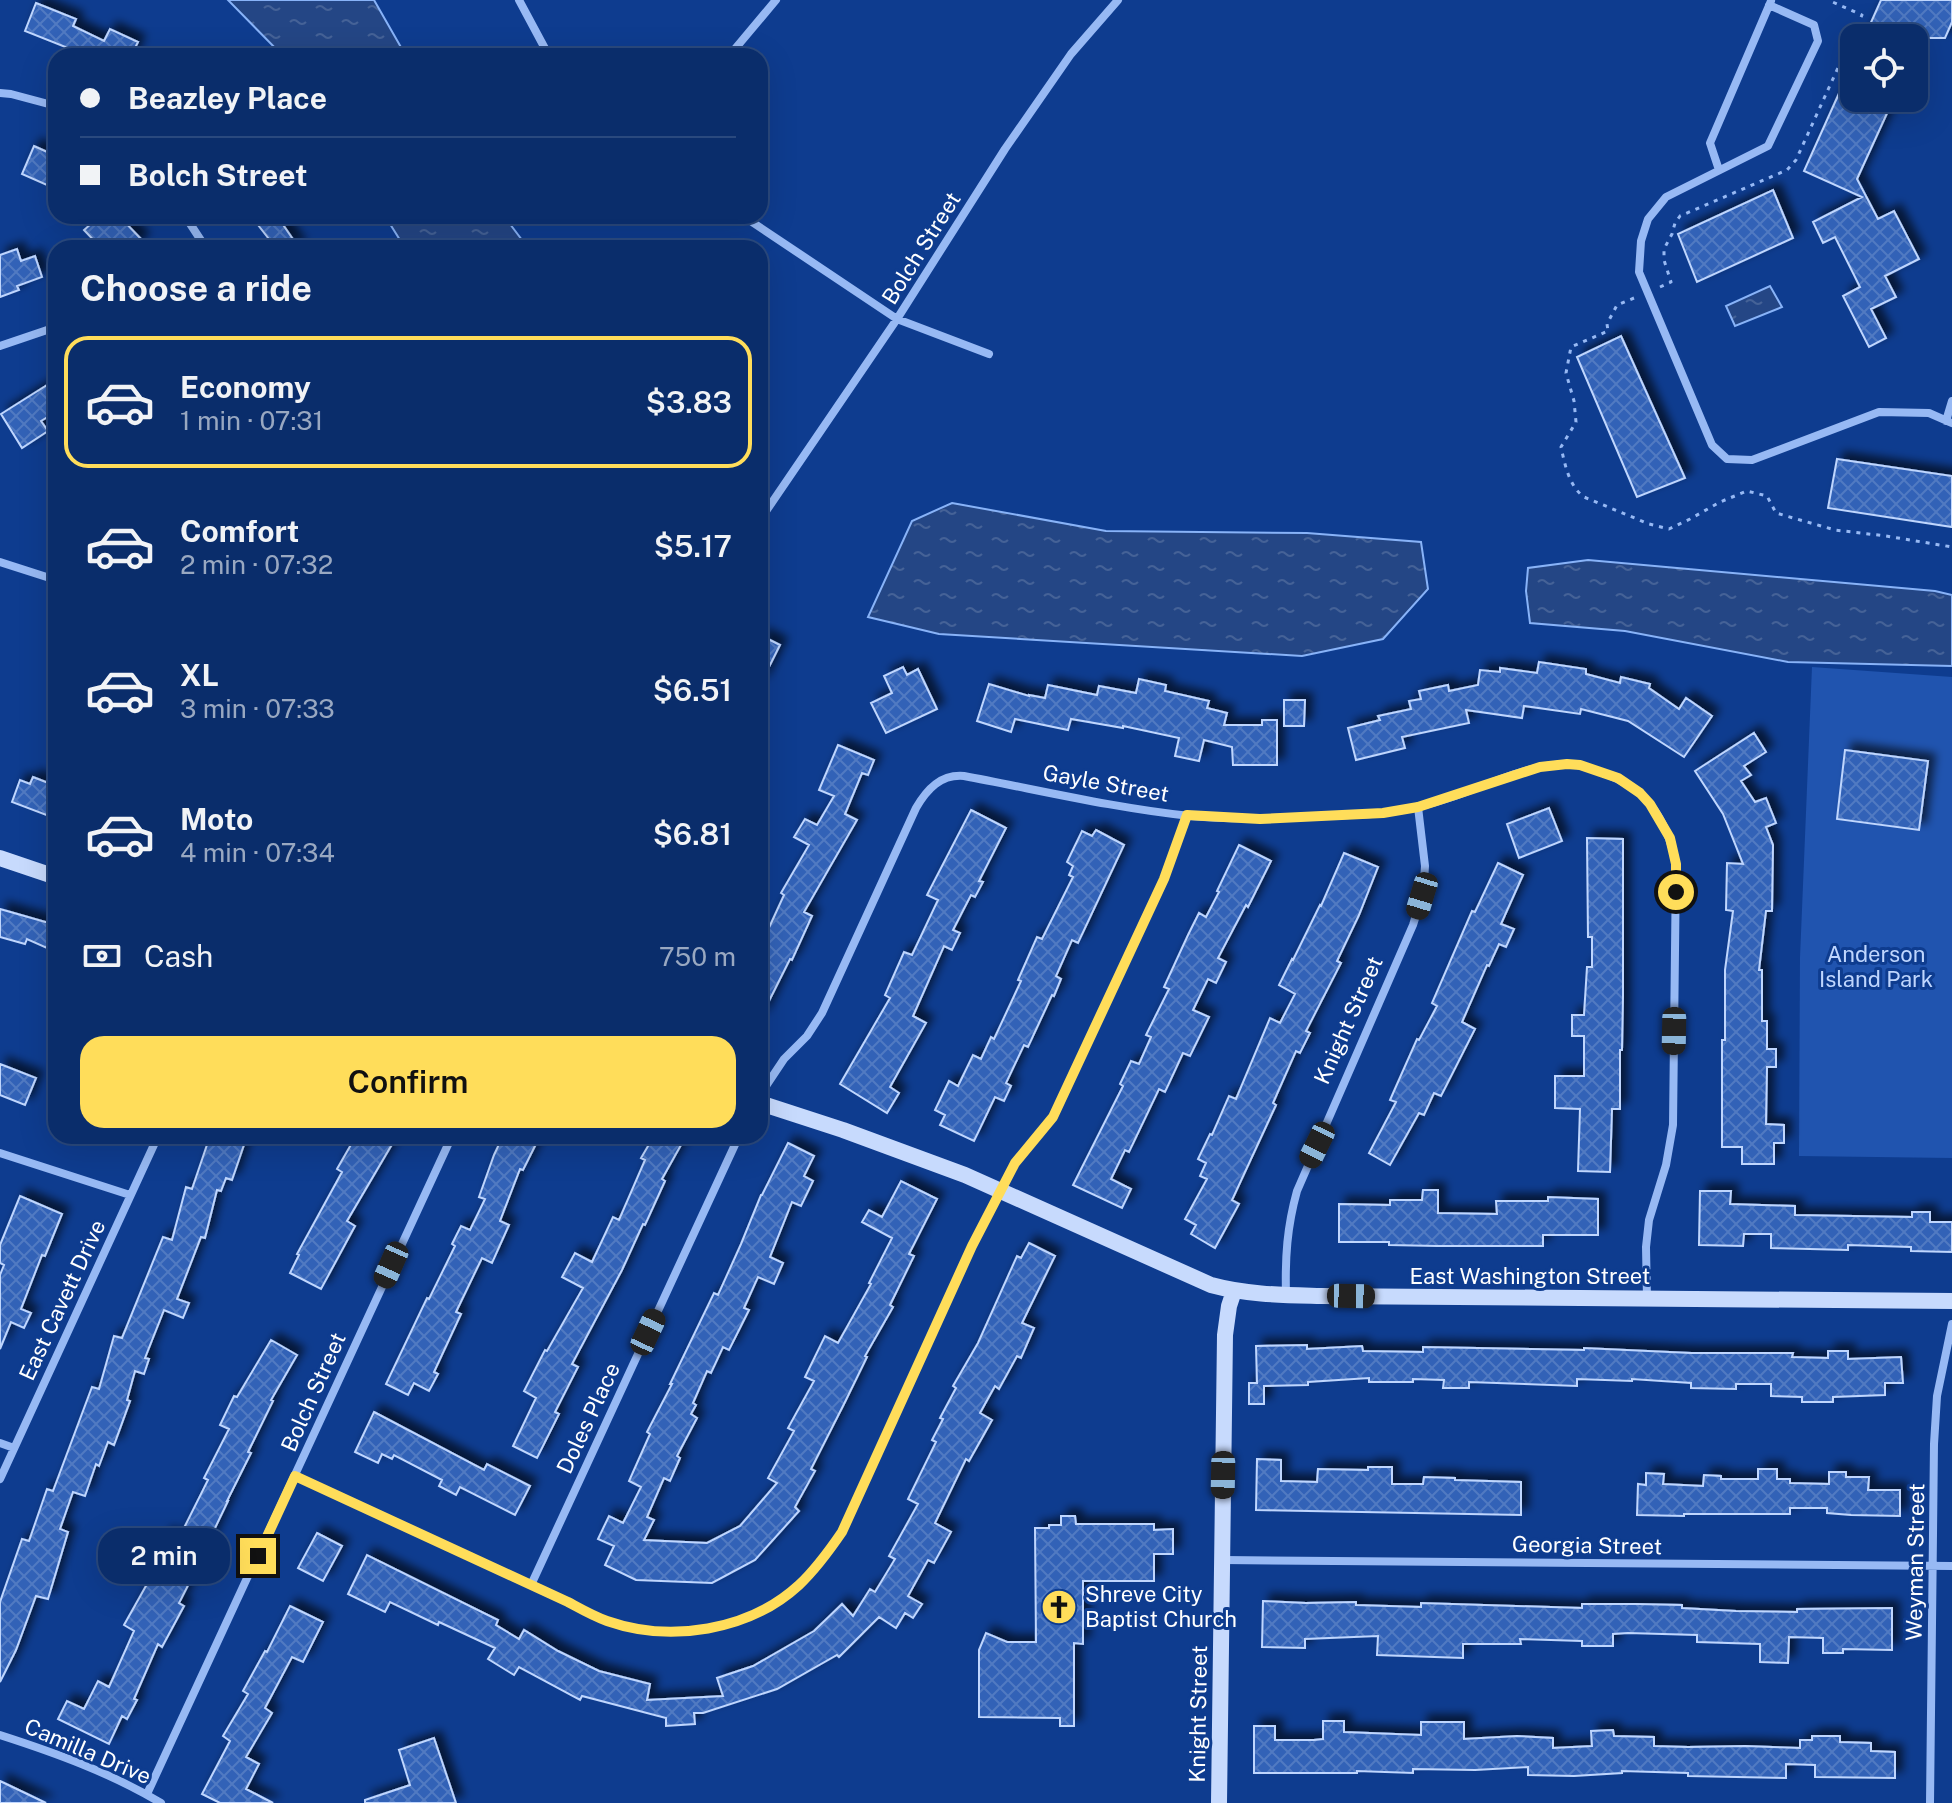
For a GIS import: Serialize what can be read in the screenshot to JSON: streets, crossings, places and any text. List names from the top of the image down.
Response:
{
  "streets": {
    "street": [
      "Bolch Street",
      "Gayle Street",
      "Knight Street",
      "East Washington Street",
      "East Cavett Drive",
      "Doles Place",
      "Georgia Street",
      "Weyman Street",
      "Camilla Drive"
    ]
  },
  "crossings": [
    ["Bolch Street", "Camilla Drive"],
    ["Gayle Street", "Knight Street"],
    ["Gayle Street", "East Washington Street"],
    ["Knight Street", "East Washington Street"],
    ["Knight Street", "Georgia Street"],
    ["Georgia Street", "Weyman Street"]
  ],
  "parks": ["Anderson Island Park"],
  "places": {
    "church": ["Shreve City Baptist Church"]
  },
  "page": {
    "banner": ["Beazley Place", "Bolch Street"],
    "heading": "Choose a ride",
    "list": [
      {
        "name": "Economy",
        "note": "1 min · 07:31",
        "value": "$3.83"
      },
      {
        "name": "Comfort",
        "note": "2 min · 07:32",
        "value": "$5.17"
      },
      {
        "name": "XL",
        "note": "3 min · 07:33",
        "value": "$6.51"
      },
      {
        "name": "Moto",
        "note": "4 min · 07:34",
        "value": "$6.81"
      }
    ],
    "pay": ["Cash", "750 m"],
    "buttons": "Confirm",
    "bubble": "2 min"
  }
}
